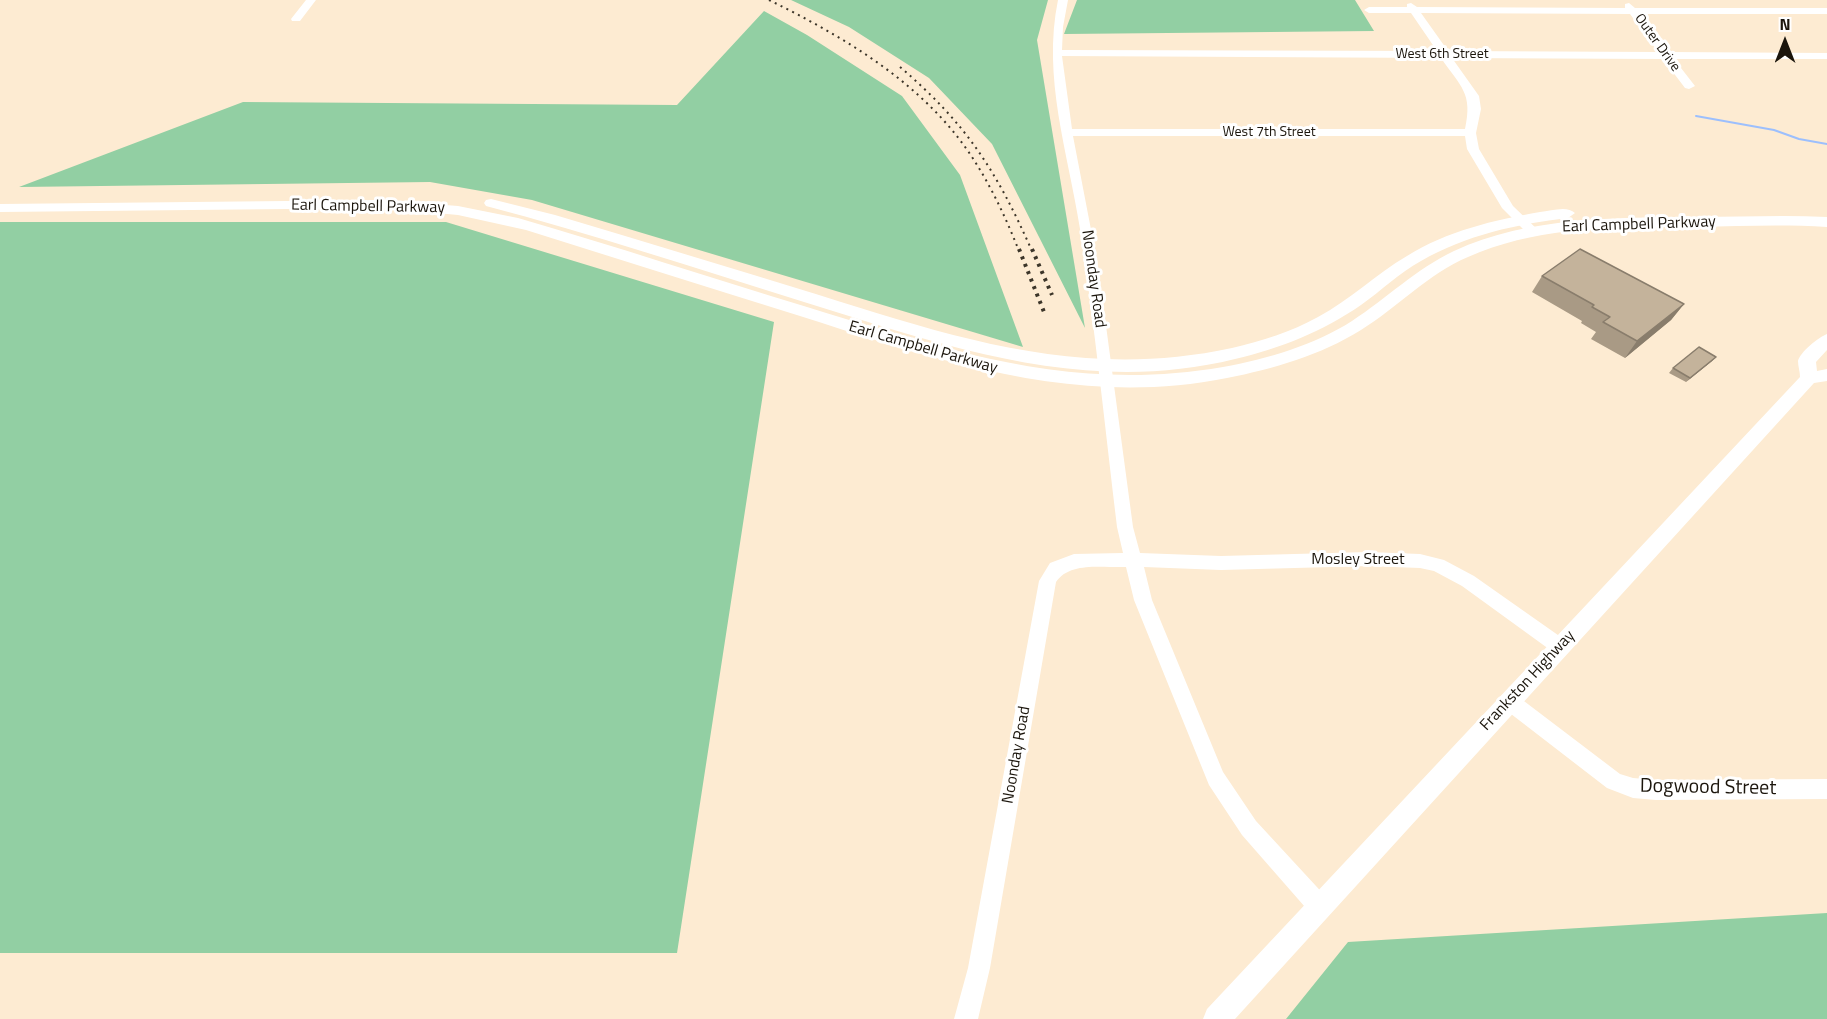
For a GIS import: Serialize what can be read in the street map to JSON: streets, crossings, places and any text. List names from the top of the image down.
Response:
{
  "streets": {
    "main road": ["Earl Campbell Parkway", "Frankston Highway"],
    "street": [
      "Outer Drive",
      "West 6th Street",
      "West 7th Street",
      "Noonday Road",
      "Mosley Street",
      "Dogwood Street"
    ]
  },
  "crossings": [
    ["Outer Drive", "West 6th Street"],
    ["West 6th Street", "Noonday Road"],
    ["West 7th Street", "Noonday Road"],
    ["Earl Campbell Parkway", "Noonday Road"],
    ["Noonday Road", "Mosley Street"],
    ["Noonday Road", "Frankston Highway"],
    ["Mosley Street", "Frankston Highway"],
    ["Frankston Highway", "Dogwood Street"]
  ],
  "north": "top"
}
